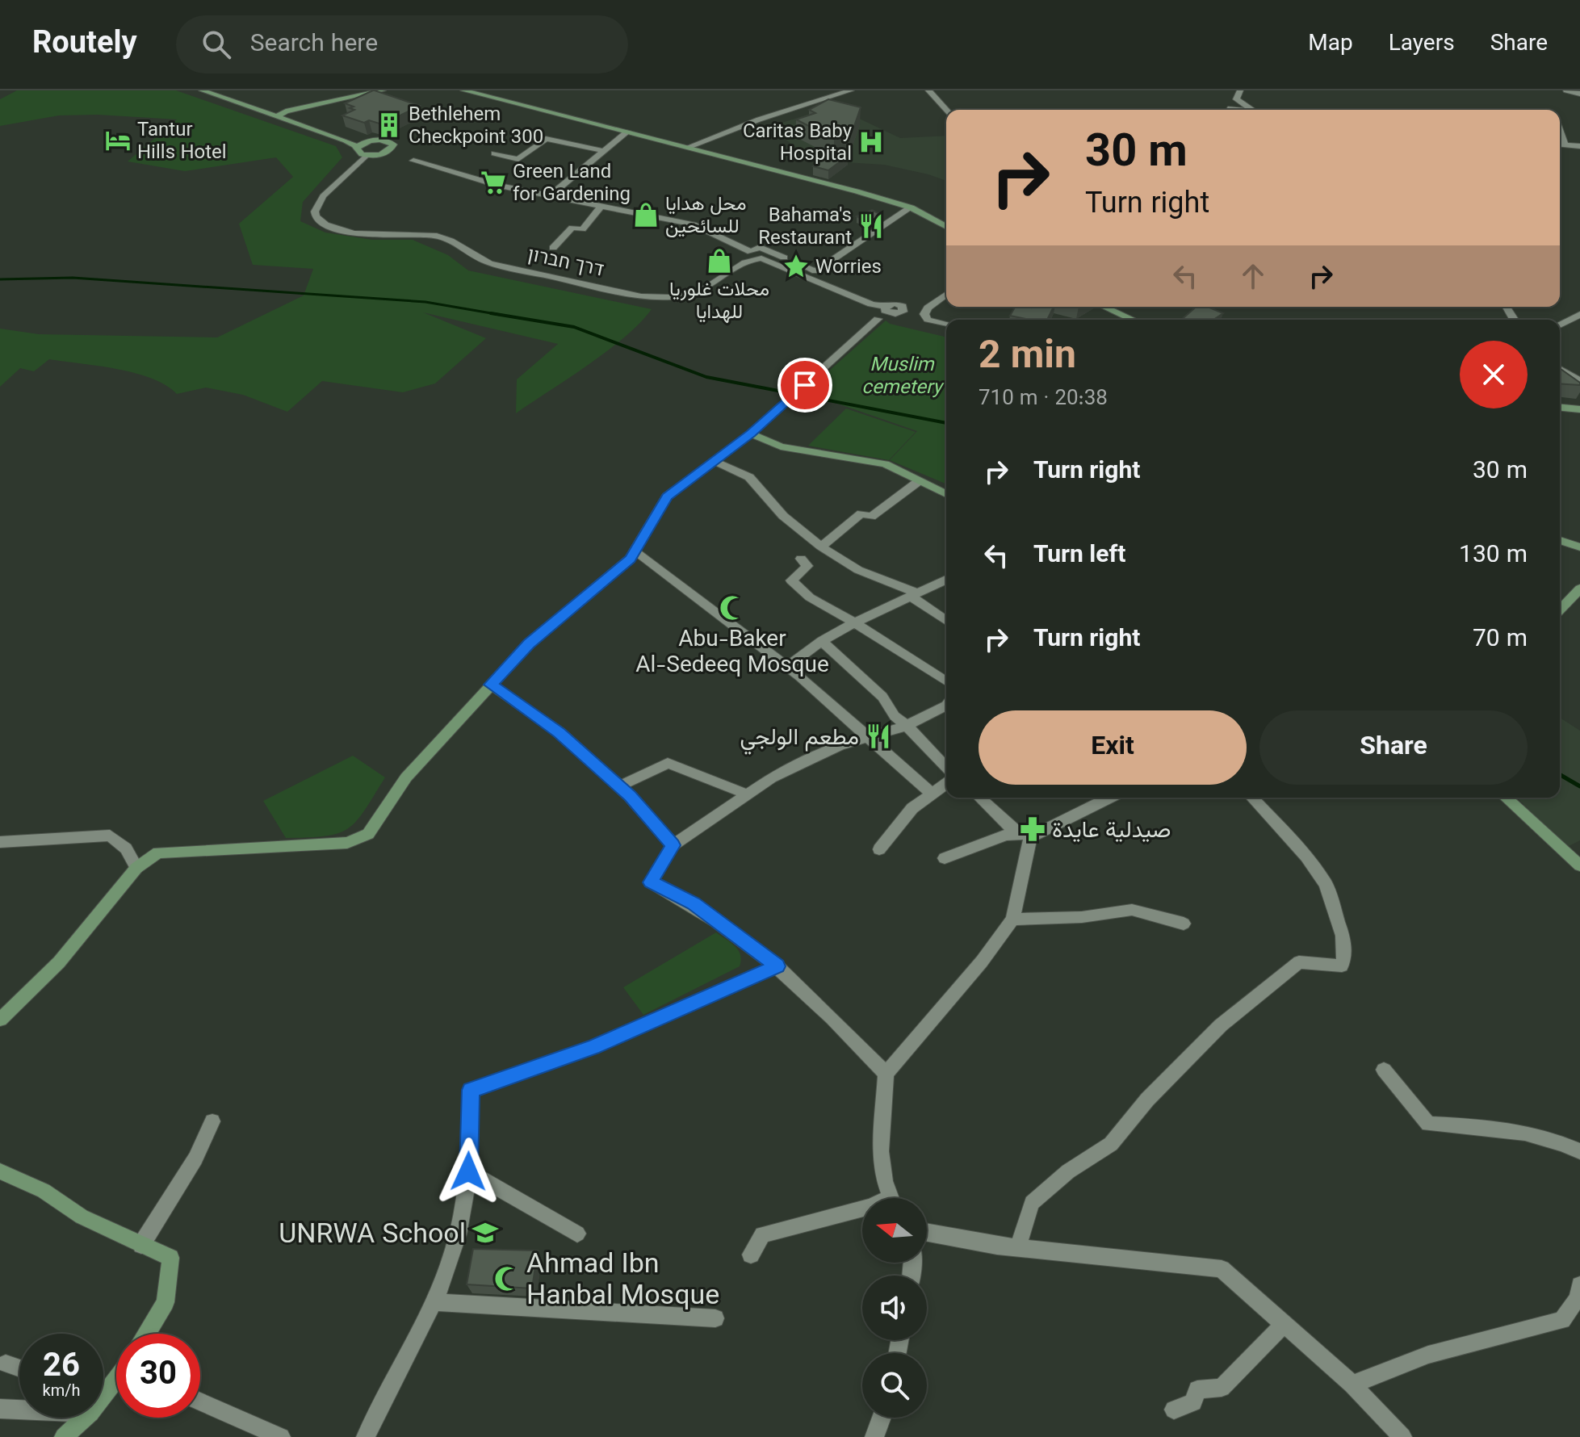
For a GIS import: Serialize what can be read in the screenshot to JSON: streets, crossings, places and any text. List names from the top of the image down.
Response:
{
  "streets": {
    "street": ["דרך חברון"]
  },
  "parks": ["Muslim cemetery"],
  "places": {
    "building": ["Bethlehem Checkpoint 300"],
    "hotel": ["Tantur Hills Hotel"],
    "hospital": ["Caritas Baby Hospital"],
    "supermarket": ["Green Land for Gardening"],
    "shop": ["محل هدايا للسائحين", "محلات غلوريا للهدايا"],
    "restaurant": ["Bahama's Restaurant", "مطعم الولجي"],
    "place": ["Worries"],
    "mosque": ["Abu-Baker Al-Sedeeq Mosque", "Ahmad Ibn Hanbal Mosque"],
    "pharmacy": ["صيدلية عايدة"],
    "school or university": ["UNRWA School"]
  },
  "north": "left",
  "page": {
    "header": "Routely",
    "search": "Search here",
    "nav": ["Map", "Layers", "Share"],
    "turn": ["30 m", "Turn right"],
    "heading": ["2 min", "710 m · 20:38"],
    "list": [
      {
        "name": "Turn right",
        "value": "30 m"
      },
      {
        "name": "Turn left",
        "value": "130 m"
      },
      {
        "name": "Turn right",
        "value": "70 m"
      }
    ],
    "buttons": ["Exit", "Share"],
    "speed": "26 km/h",
    "limit": "30"
  }
}
